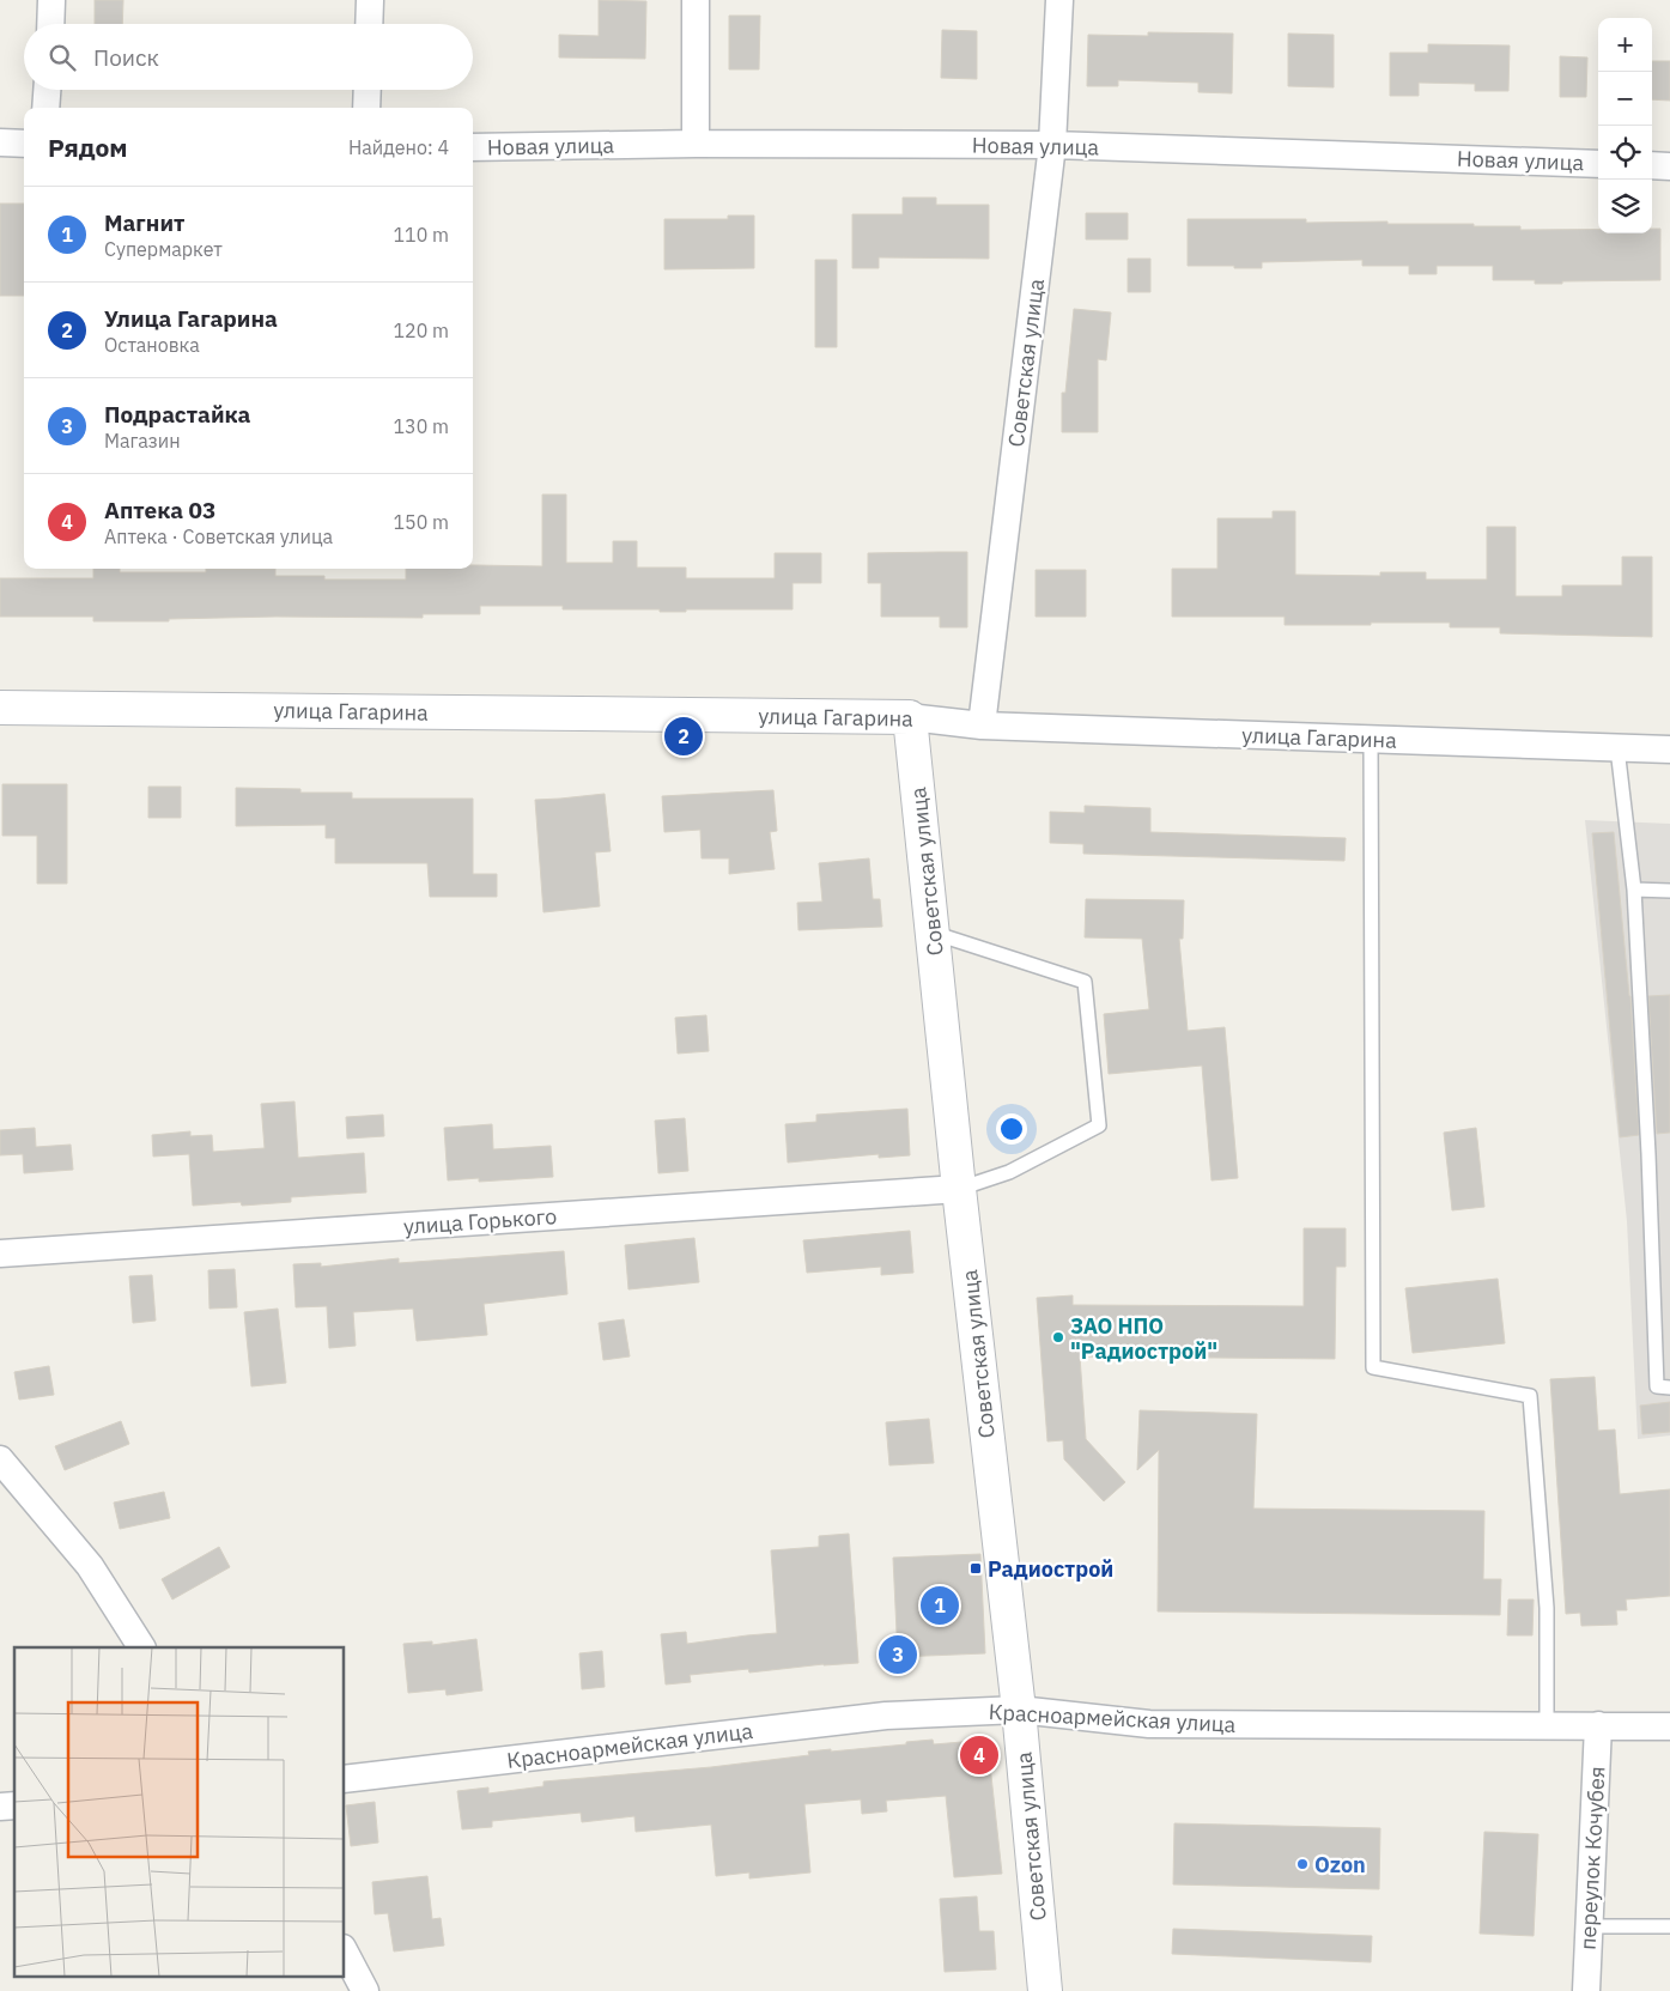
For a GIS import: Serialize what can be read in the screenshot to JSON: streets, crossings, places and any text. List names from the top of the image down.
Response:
{
  "streets": {
    "street": [
      "Новая улица",
      "Советская улица",
      "улица Гагарина",
      "улица Горького",
      "Красноармейская улица",
      "переулок Кочубея"
    ]
  },
  "crossings": [
    ["Новая улица", "Советская улица"],
    ["Советская улица", "улица Гагарина"],
    ["Советская улица", "улица Горького"],
    ["Советская улица", "Красноармейская улица"],
    ["Красноармейская улица", "переулок Кочубея"]
  ],
  "places": {
    "other": ["ЗАО НПО \"Радиострой\"", "Ozon"],
    "transit": ["Радиострой"]
  },
  "page": {
    "map_buttons": ["+", "−"],
    "search": "Поиск",
    "heading": ["Рядом", "Найдено: 4"],
    "list": [
      {
        "mark": "1",
        "name": "Магнит",
        "note": "Супермаркет",
        "value": "110 m"
      },
      {
        "mark": "2",
        "name": "Улица Гагарина",
        "note": "Остановка",
        "value": "120 m"
      },
      {
        "mark": "3",
        "name": "Подрастайка",
        "note": "Магазин",
        "value": "130 m"
      },
      {
        "mark": "4",
        "name": "Аптека 03",
        "note": "Аптека · Советская улица",
        "value": "150 m"
      }
    ],
    "pins": [
      "2",
      "1",
      "3",
      "4"
    ]
  }
}
